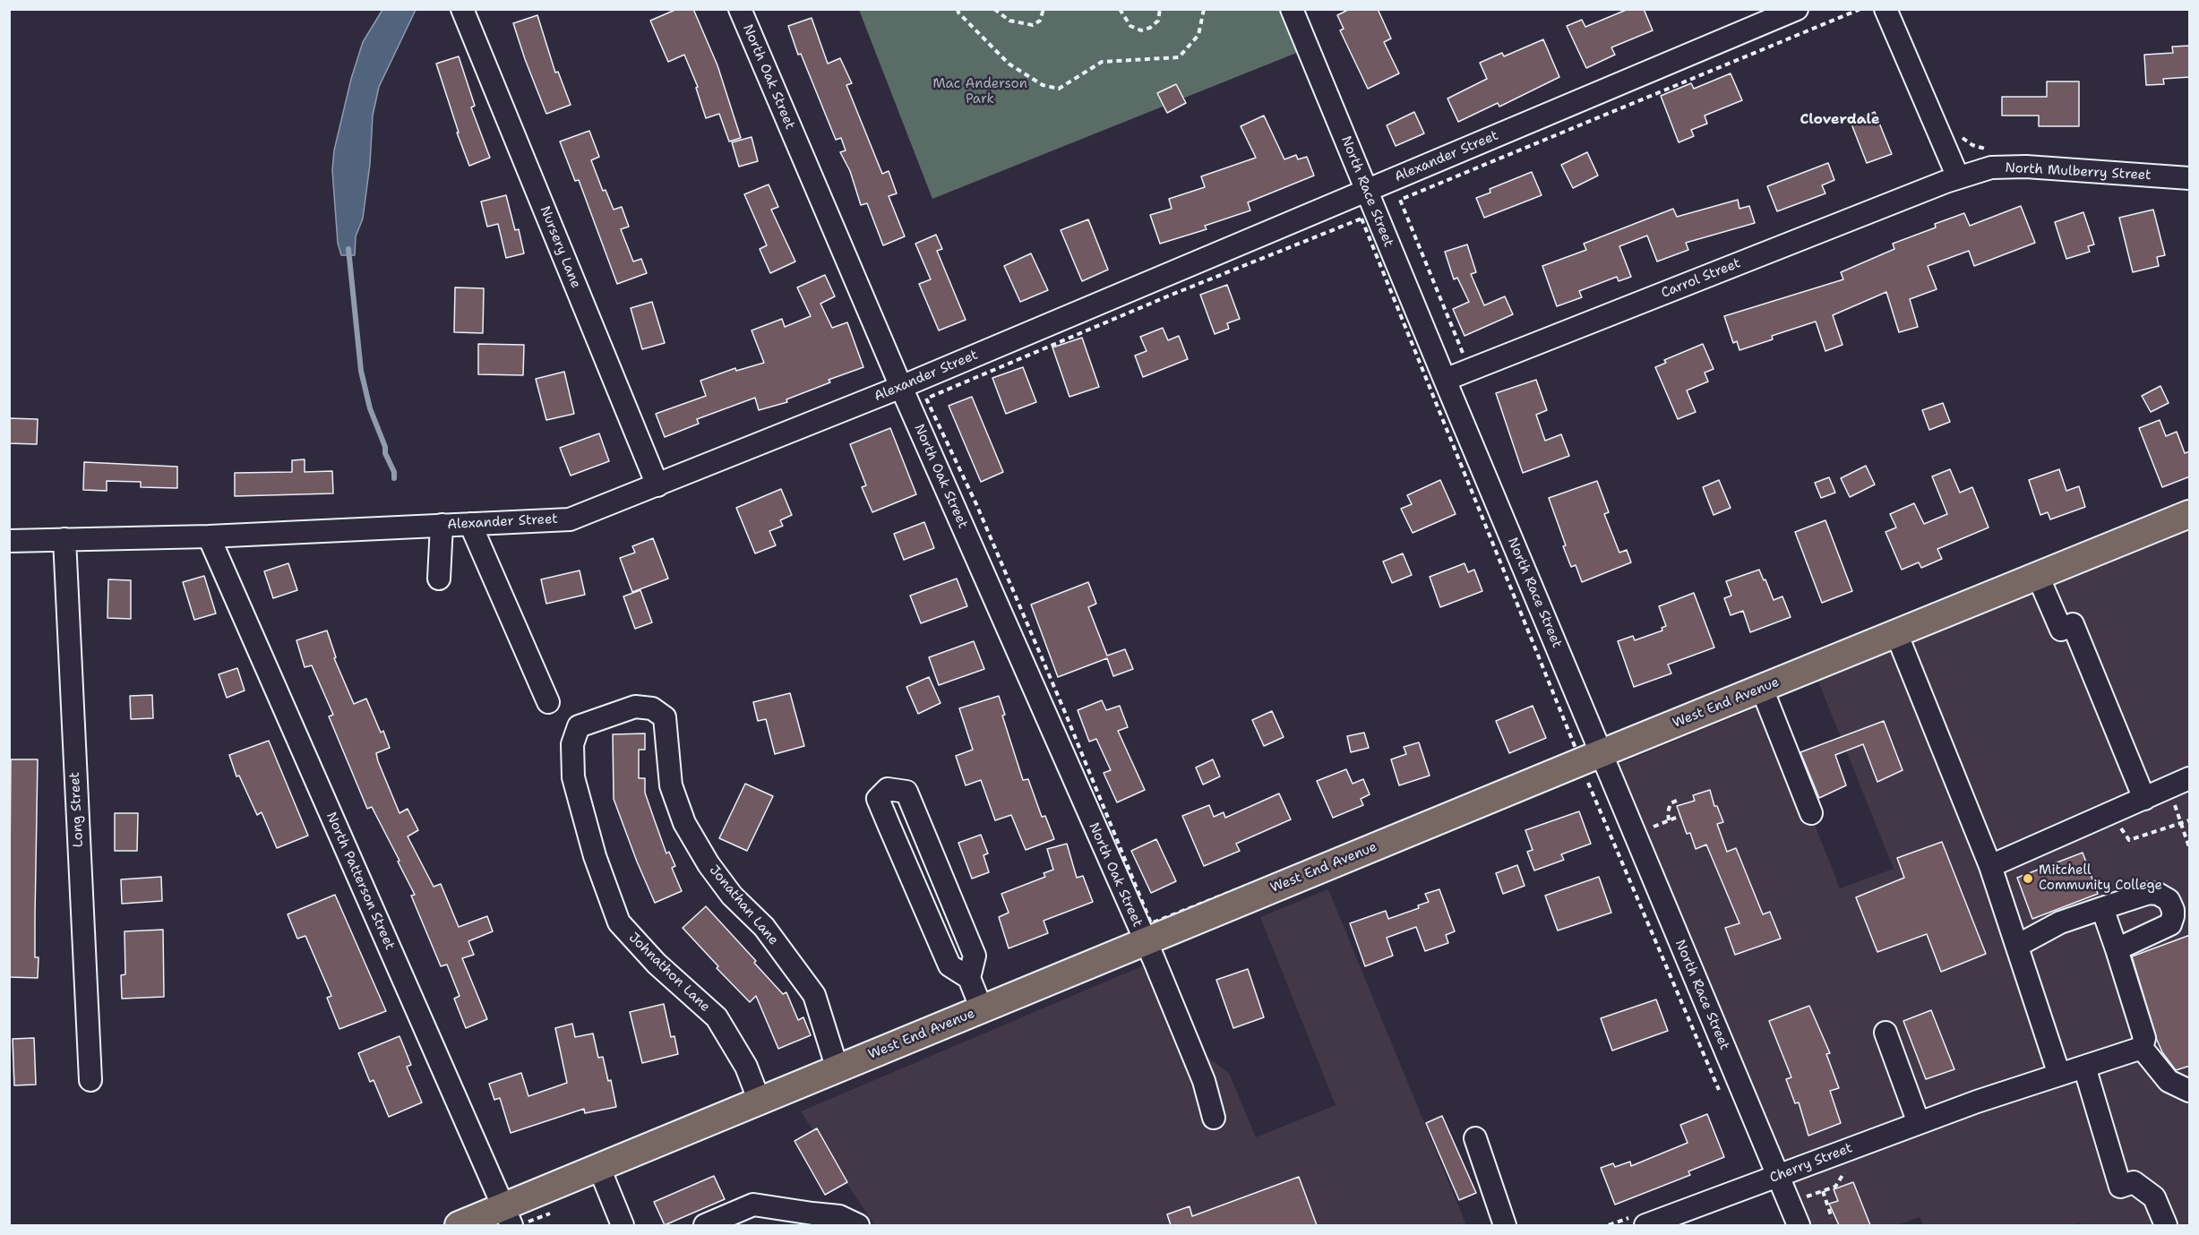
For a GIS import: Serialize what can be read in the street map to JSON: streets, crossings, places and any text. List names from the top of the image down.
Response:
{
  "streets": {
    "main road": ["West End Avenue"],
    "street": [
      "North Oak Street",
      "Alexander Street",
      "North Mulberry Street",
      "North Race Street",
      "Nursery Lane",
      "Carrol Street",
      "Long Street",
      "North Patterson Street",
      "Jonathan Lane",
      "Johnathon Lane",
      "Cherry Street"
    ]
  },
  "crossings": [
    ["North Oak Street", "Alexander Street"],
    ["North Oak Street", "West End Avenue"],
    ["Alexander Street", "North Race Street"],
    ["Alexander Street", "Nursery Lane"],
    ["Alexander Street", "Long Street"],
    ["Alexander Street", "North Patterson Street"],
    ["North Mulberry Street", "Carrol Street"],
    ["North Race Street", "Carrol Street"],
    ["North Race Street", "West End Avenue"],
    ["North Race Street", "Cherry Street"],
    ["West End Avenue", "North Patterson Street"],
    ["West End Avenue", "Jonathan Lane"],
    ["West End Avenue", "Johnathon Lane"],
    ["Jonathan Lane", "Johnathon Lane"]
  ],
  "districts": ["Cloverdale"],
  "parks": ["Mac Anderson Park"],
  "places": ["Mitchell Community College"]
}
